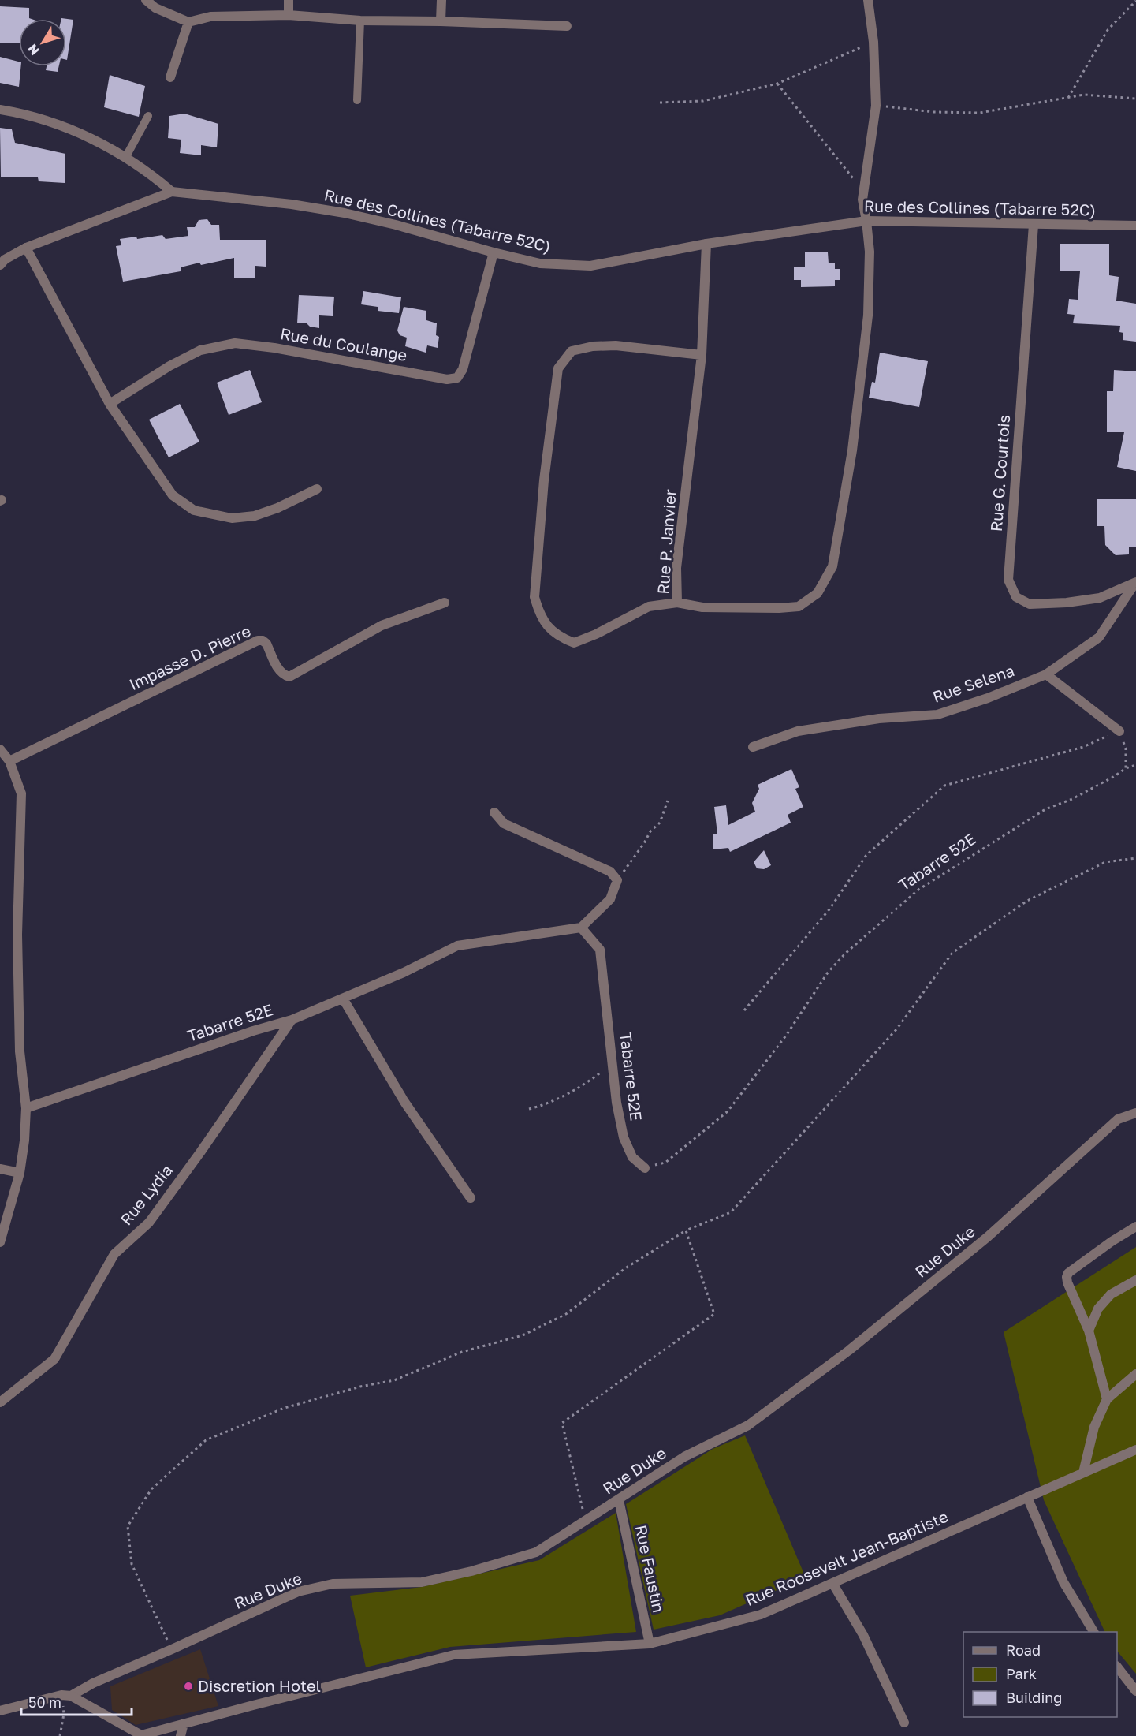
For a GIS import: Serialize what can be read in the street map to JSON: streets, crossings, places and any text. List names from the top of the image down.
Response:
{
  "streets": {
    "street": [
      "Rue des Collines (Tabarre 52C)",
      "Rue du Coulange",
      "Rue G. Courtois",
      "Rue P. Janvier",
      "Impasse D. Pierre",
      "Rue Selena",
      "Tabarre 52E",
      "Rue Lydia",
      "Rue Duke",
      "Rue Roosevelt Jean-Baptiste",
      "Rue Faustin"
    ]
  },
  "crossings": [
    ["Rue des Collines (Tabarre 52C)", "Rue du Coulange"],
    ["Rue des Collines (Tabarre 52C)", "Rue G. Courtois"],
    ["Rue des Collines (Tabarre 52C)", "Rue P. Janvier"],
    ["Rue G. Courtois", "Rue Selena"],
    ["Tabarre 52E", "Rue Lydia"],
    ["Rue Duke", "Rue Faustin"],
    ["Rue Roosevelt Jean-Baptiste", "Rue Faustin"]
  ],
  "places": ["Discretion Hotel"],
  "legend": ["Road", "Park", "Building"],
  "scale_bar": "50 m",
  "north": "bottom left"
}
